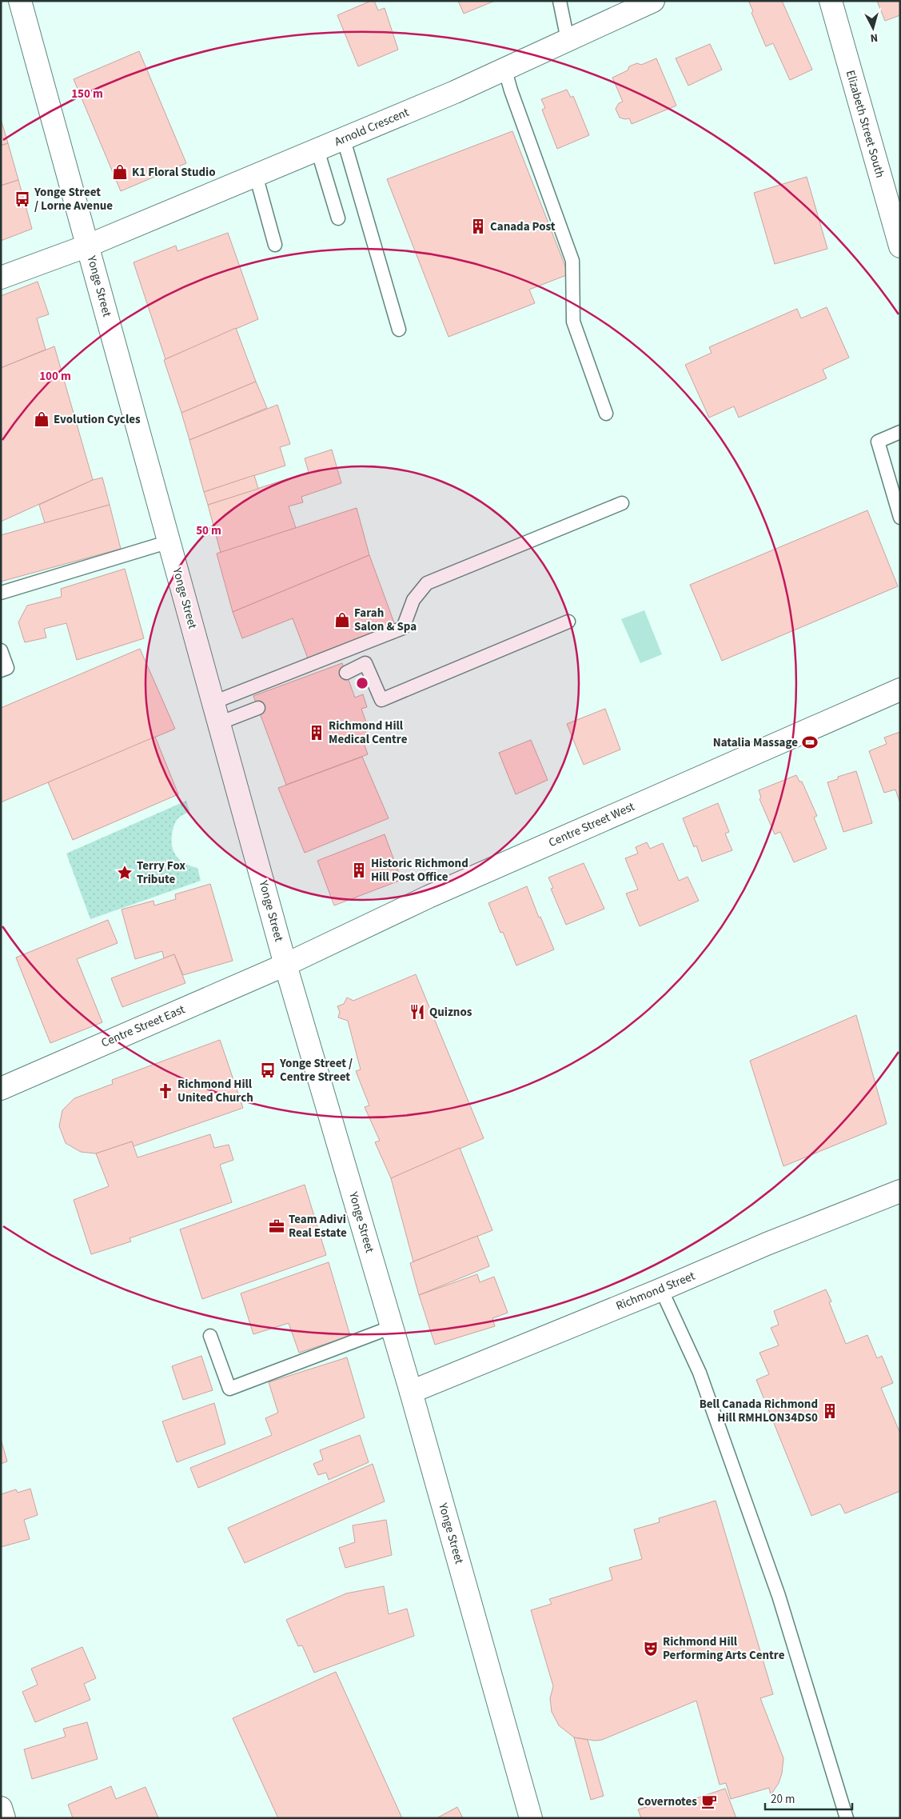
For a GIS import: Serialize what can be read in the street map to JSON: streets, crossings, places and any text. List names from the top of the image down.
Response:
{
  "streets": {
    "street": [
      "Elizabeth Street South",
      "Arnold Crescent",
      "Yonge Street",
      "Centre Street West",
      "Centre Street East",
      "Richmond Street"
    ]
  },
  "crossings": [
    ["Arnold Crescent", "Yonge Street"],
    ["Yonge Street", "Centre Street West"],
    ["Yonge Street", "Centre Street East"],
    ["Yonge Street", "Richmond Street"],
    ["Centre Street West", "Centre Street East"]
  ],
  "places": {
    "shop": ["K1 Floral Studio", "Evolution Cycles", "Farah Salon & Spa"],
    "bus stop": ["Yonge Street / Lorne Avenue", "Yonge Street / Centre Street"],
    "building": [
      "Canada Post",
      "Richmond Hill Medical Centre",
      "Historic Richmond Hill Post Office",
      "Bell Canada Richmond Hill RMHLON34DS0"
    ],
    "sports": ["Natalia Massage"],
    "place": ["Terry Fox Tribute"],
    "restaurant": ["Quiznos"],
    "church": ["Richmond Hill United Church"],
    "office": ["Team Adivi Real Estate"],
    "theatre": ["Richmond Hill Performing Arts Centre"],
    "cafe": ["Covernotes"]
  },
  "scale_bar": "20 m",
  "north": "bottom",
  "rings": ["150 m", "100 m", "50 m"]
}
